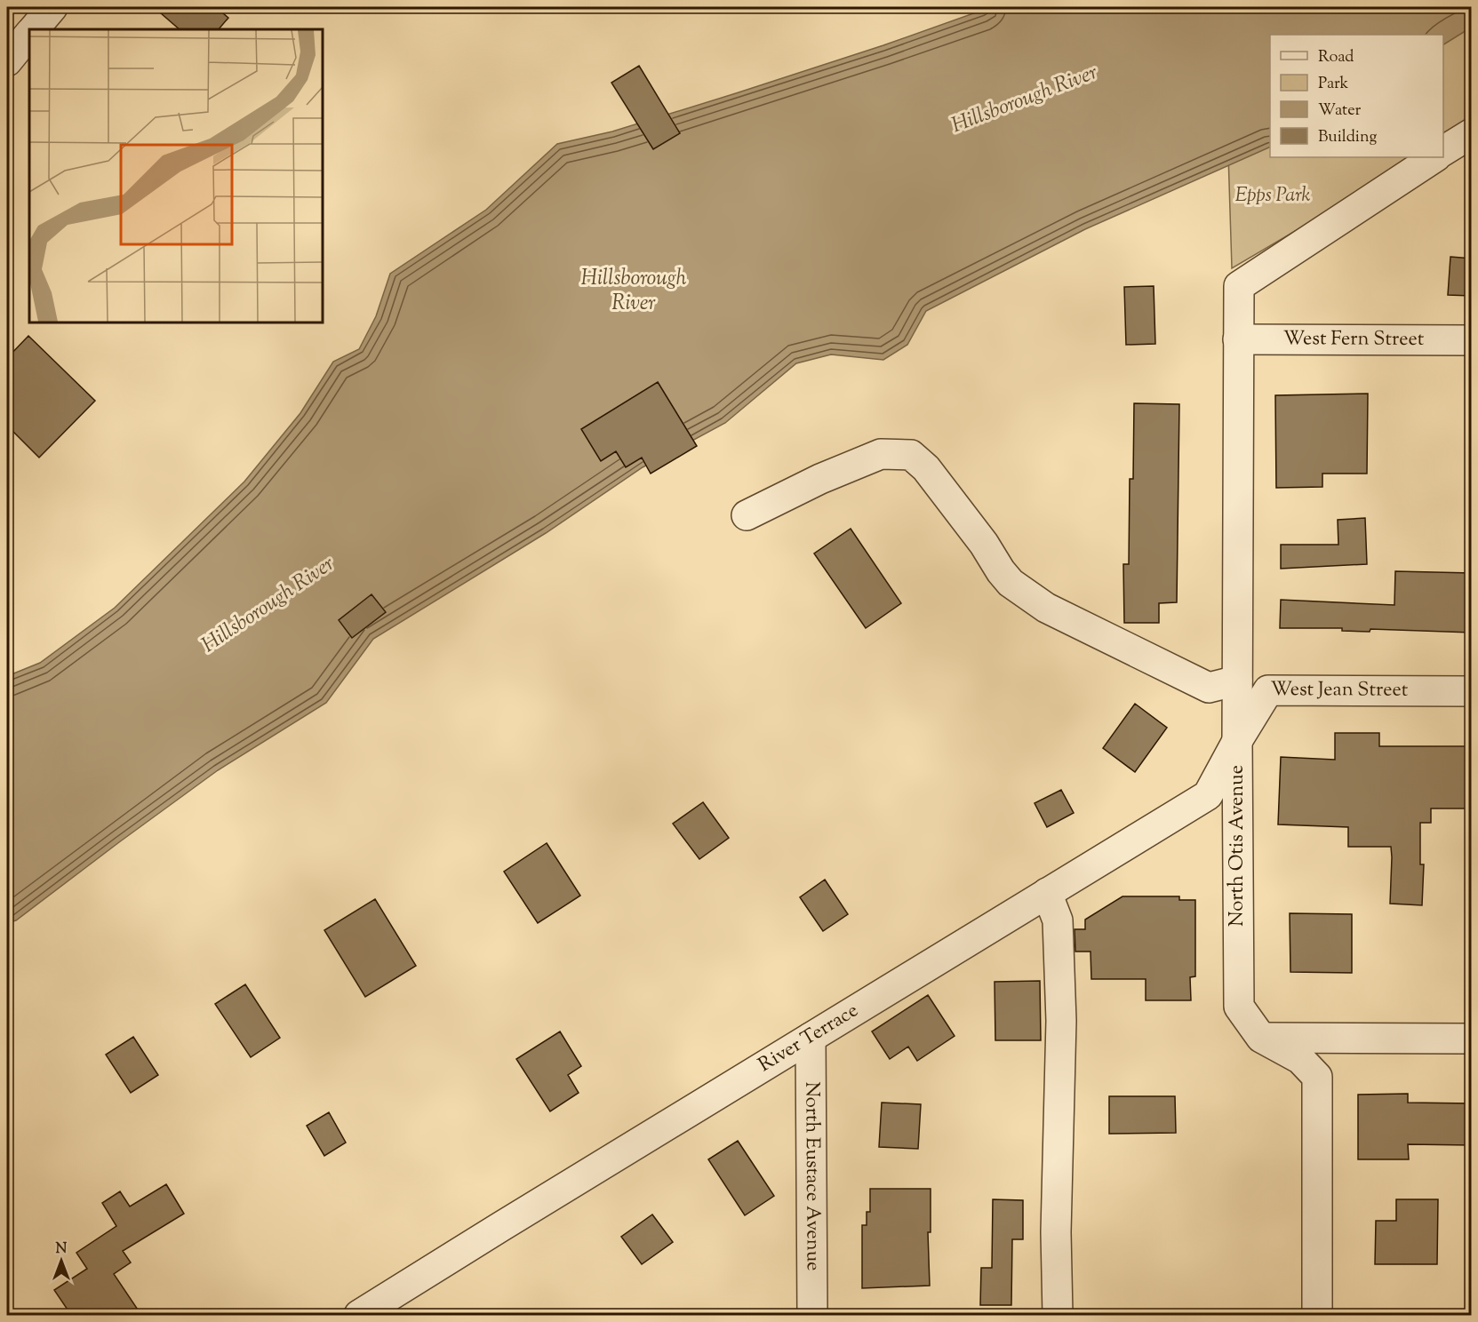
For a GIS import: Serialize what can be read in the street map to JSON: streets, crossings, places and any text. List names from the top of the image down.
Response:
{
  "streets": {
    "street": [
      "West Fern Street",
      "West Jean Street",
      "North Otis Avenue",
      "River Terrace",
      "North Eustace Avenue"
    ]
  },
  "crossings": [
    ["West Fern Street", "North Otis Avenue"],
    ["West Jean Street", "North Otis Avenue"],
    ["West Jean Street", "River Terrace"],
    ["North Otis Avenue", "River Terrace"],
    ["River Terrace", "North Eustace Avenue"]
  ],
  "water": ["Hillsborough River"],
  "parks": ["Epps Park"],
  "legend": [
    "Road",
    "Park",
    "Water",
    "Building"
  ],
  "north": "top"
}
